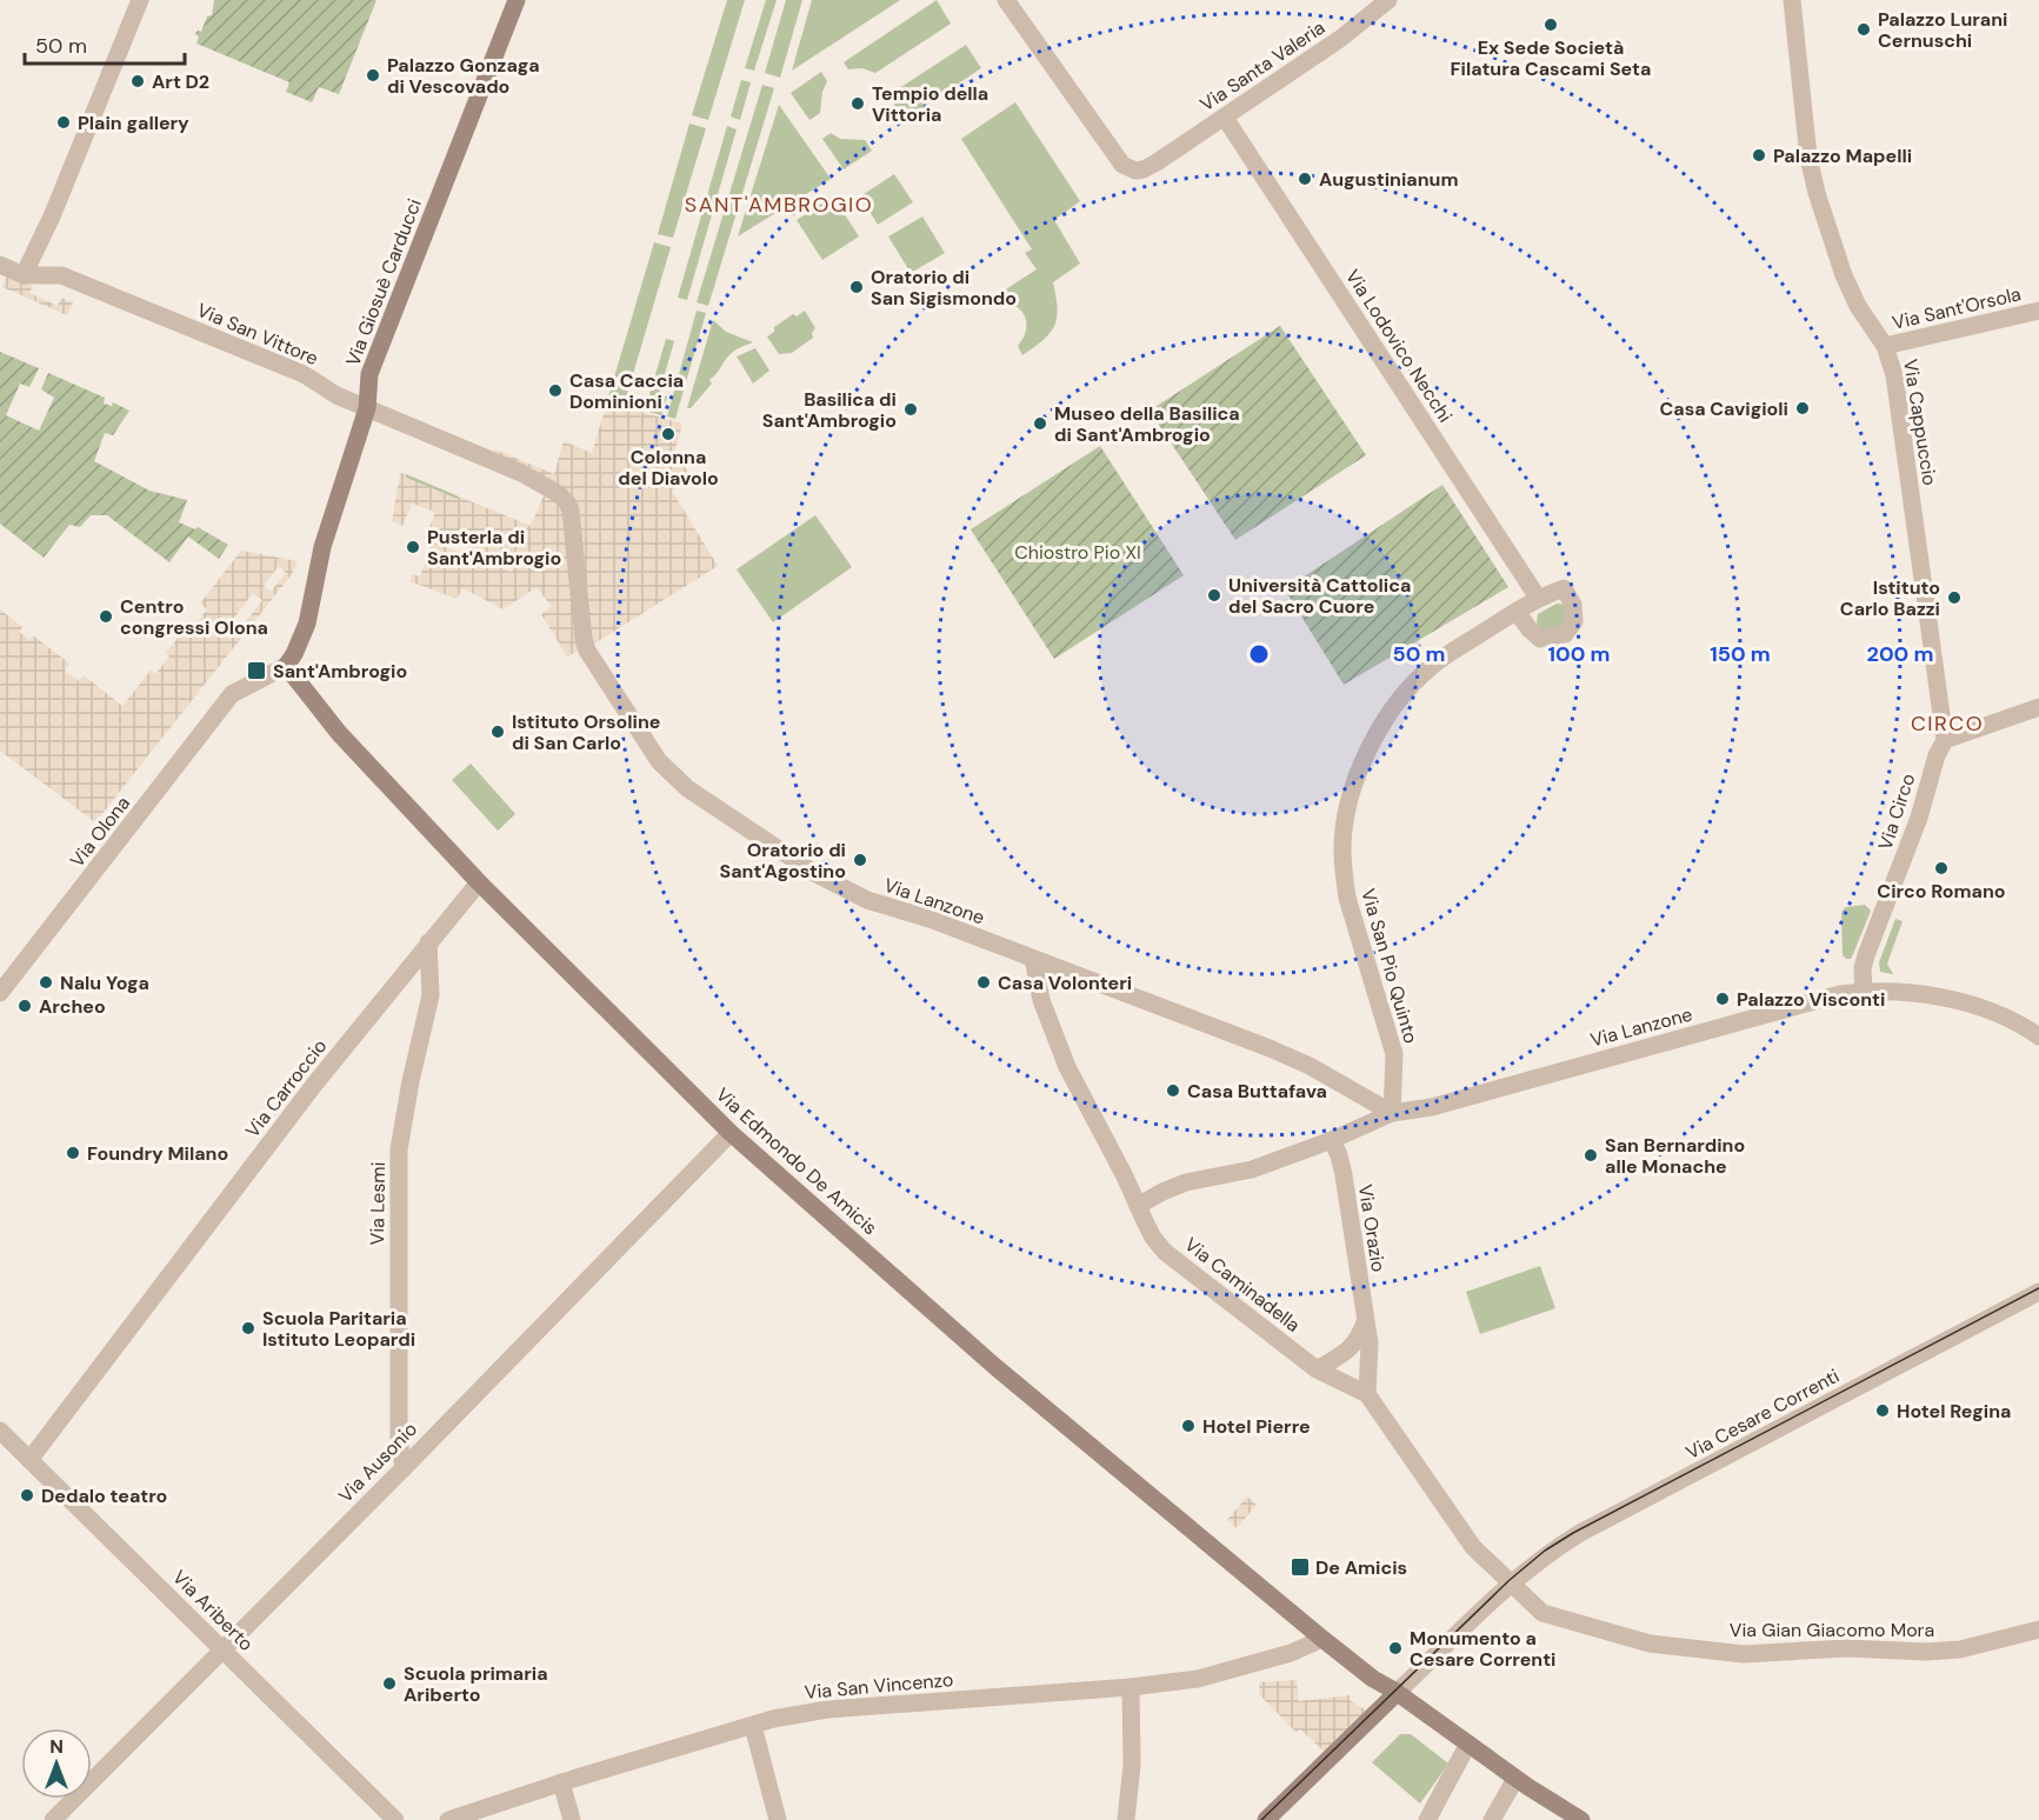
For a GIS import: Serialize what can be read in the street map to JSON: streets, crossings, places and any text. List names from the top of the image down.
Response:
{
  "streets": {
    "street": [
      "Via Santa Valeria",
      "Via Giosuè Carducci",
      "Via Sant'Orsola",
      "Via San Vittore",
      "Via Lodovico Necchi",
      "Via Cappuccio",
      "Via Circo",
      "Via Olona",
      "Via Lanzone",
      "Via San Pio Quinto",
      "Via Carroccio",
      "Via Edmondo De Amicis",
      "Via Lesmi",
      "Via Orazio",
      "Via Caminadella",
      "Via Cesare Correnti",
      "Via Ausonio",
      "Via Ariberto",
      "Via Gian Giacomo Mora",
      "Via San Vincenzo"
    ]
  },
  "crossings": [
    ["Via Santa Valeria", "Via Lodovico Necchi"],
    ["Via Giosuè Carducci", "Via San Vittore"],
    ["Via Giosuè Carducci", "Via Olona"],
    ["Via Giosuè Carducci", "Via Edmondo De Amicis"],
    ["Via Sant'Orsola", "Via Cappuccio"],
    ["Via San Vittore", "Via Lanzone"],
    ["Via Lodovico Necchi", "Via San Pio Quinto"],
    ["Via Cappuccio", "Via Circo"],
    ["Via Circo", "Via Lanzone"],
    ["Via Olona", "Via Edmondo De Amicis"],
    ["Via Lanzone", "Via San Pio Quinto"],
    ["Via Lanzone", "Via Orazio"],
    ["Via Lanzone", "Via Caminadella"],
    ["Via Carroccio", "Via Edmondo De Amicis"],
    ["Via Carroccio", "Via Lesmi"],
    ["Via Carroccio", "Via Ariberto"],
    ["Via Edmondo De Amicis", "Via Cesare Correnti"],
    ["Via Edmondo De Amicis", "Via Ausonio"],
    ["Via Edmondo De Amicis", "Via San Vincenzo"],
    ["Via Lesmi", "Via Ausonio"],
    ["Via Orazio", "Via Caminadella"],
    ["Via Caminadella", "Via Cesare Correnti"],
    ["Via Caminadella", "Via Gian Giacomo Mora"],
    ["Via Cesare Correnti", "Via Gian Giacomo Mora"],
    ["Via Ausonio", "Via Ariberto"]
  ],
  "districts": ["SANT'AMBROGIO", "CIRCO"],
  "parks": ["Chiostro Pio XI"],
  "places": {
    "other": [
      "Ex Sede Società Filatura Cascami Seta",
      "Palazzo Lurani Cernuschi",
      "Palazzo Gonzaga di Vescovado",
      "Art D2",
      "Tempio della Vittoria",
      "Plain gallery",
      "Palazzo Mapelli",
      "Augustinianum",
      "Oratorio di San Sigismondo",
      "Casa Caccia Dominioni",
      "Casa Cavigioli",
      "Basilica di Sant'Ambrogio",
      "Museo della Basilica di Sant'Ambrogio",
      "Colonna del Diavolo",
      "Pusterla di Sant'Ambrogio",
      "Università Cattolica del Sacro Cuore",
      "Istituto Carlo Bazzi",
      "Centro congressi Olona",
      "Istituto Orsoline di San Carlo",
      "Oratorio di Sant'Agostino",
      "Circo Romano",
      "Nalu Yoga",
      "Casa Volonteri",
      "Palazzo Visconti",
      "Archeo",
      "Casa Buttafava",
      "Foundry Milano",
      "San Bernardino alle Monache",
      "Scuola Paritaria Istituto Leopardi",
      "Hotel Regina",
      "Hotel Pierre",
      "Dedalo teatro",
      "Monumento a Cesare Correnti",
      "Scuola primaria Ariberto"
    ],
    "transit": ["Sant'Ambrogio", "De Amicis"]
  },
  "scale_bar": "50 m",
  "north": "top",
  "rings": [
    "50 m",
    "100 m",
    "150 m",
    "200 m"
  ]
}
